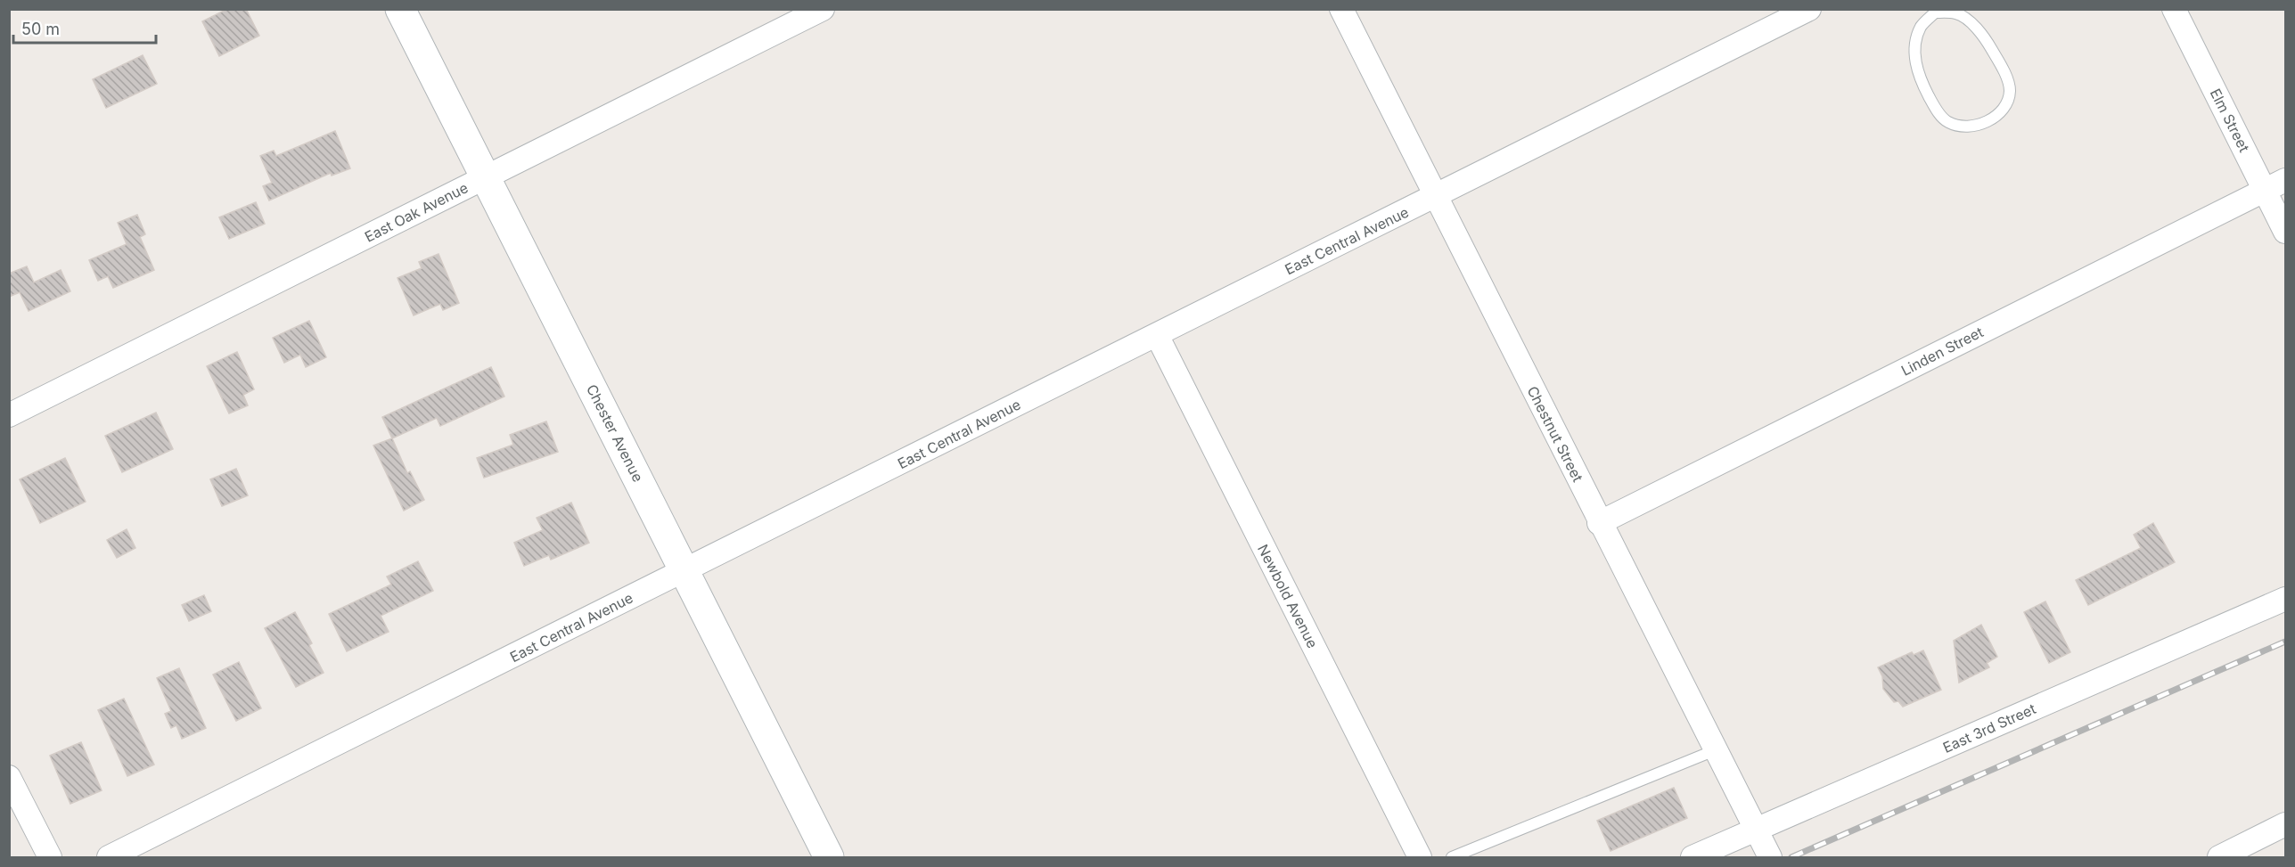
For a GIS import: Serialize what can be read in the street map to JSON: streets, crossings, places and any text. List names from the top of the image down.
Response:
{
  "streets": {
    "main road": ["Chester Avenue"],
    "street": [
      "Elm Street",
      "East Oak Avenue",
      "East Central Avenue",
      "Linden Street",
      "Chestnut Street",
      "Newbold Avenue",
      "East 3rd Street"
    ]
  },
  "crossings": [
    ["Elm Street", "Linden Street"],
    ["East Oak Avenue", "Chester Avenue"],
    ["East Central Avenue", "Chester Avenue"],
    ["East Central Avenue", "Chestnut Street"],
    ["East Central Avenue", "Newbold Avenue"],
    ["Linden Street", "Chestnut Street"],
    ["Chestnut Street", "East 3rd Street"]
  ],
  "scale_bar": "50 m"
}
